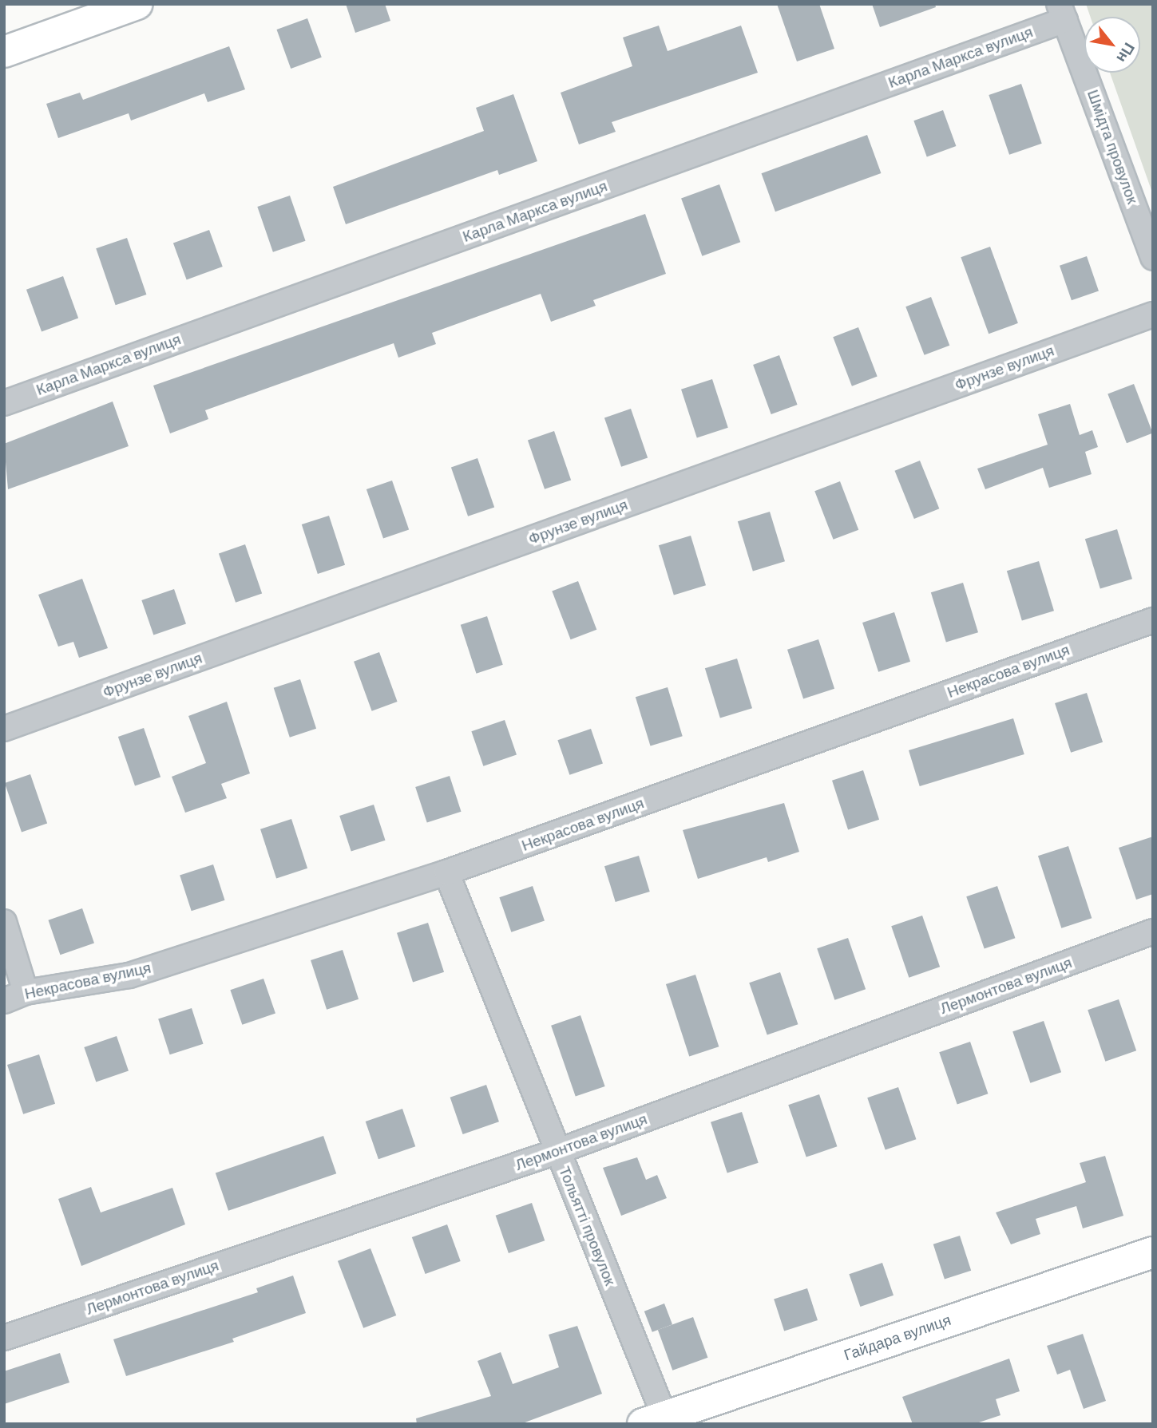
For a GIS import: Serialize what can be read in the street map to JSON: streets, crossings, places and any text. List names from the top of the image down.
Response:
{
  "streets": {
    "street": [
      "Карла Маркса вулиця",
      "Шмідта провулок",
      "Фрунзе вулиця",
      "Некрасова вулиця",
      "Лермонтова вулиця",
      "Тольятті провулок",
      "Гайдара вулиця"
    ]
  },
  "crossings": [
    ["Карла Маркса вулиця", "Шмідта провулок"],
    ["Некрасова вулиця", "Тольятті провулок"],
    ["Лермонтова вулиця", "Тольятті провулок"],
    ["Тольятті провулок", "Гайдара вулиця"]
  ],
  "north": "bottom right"
}
